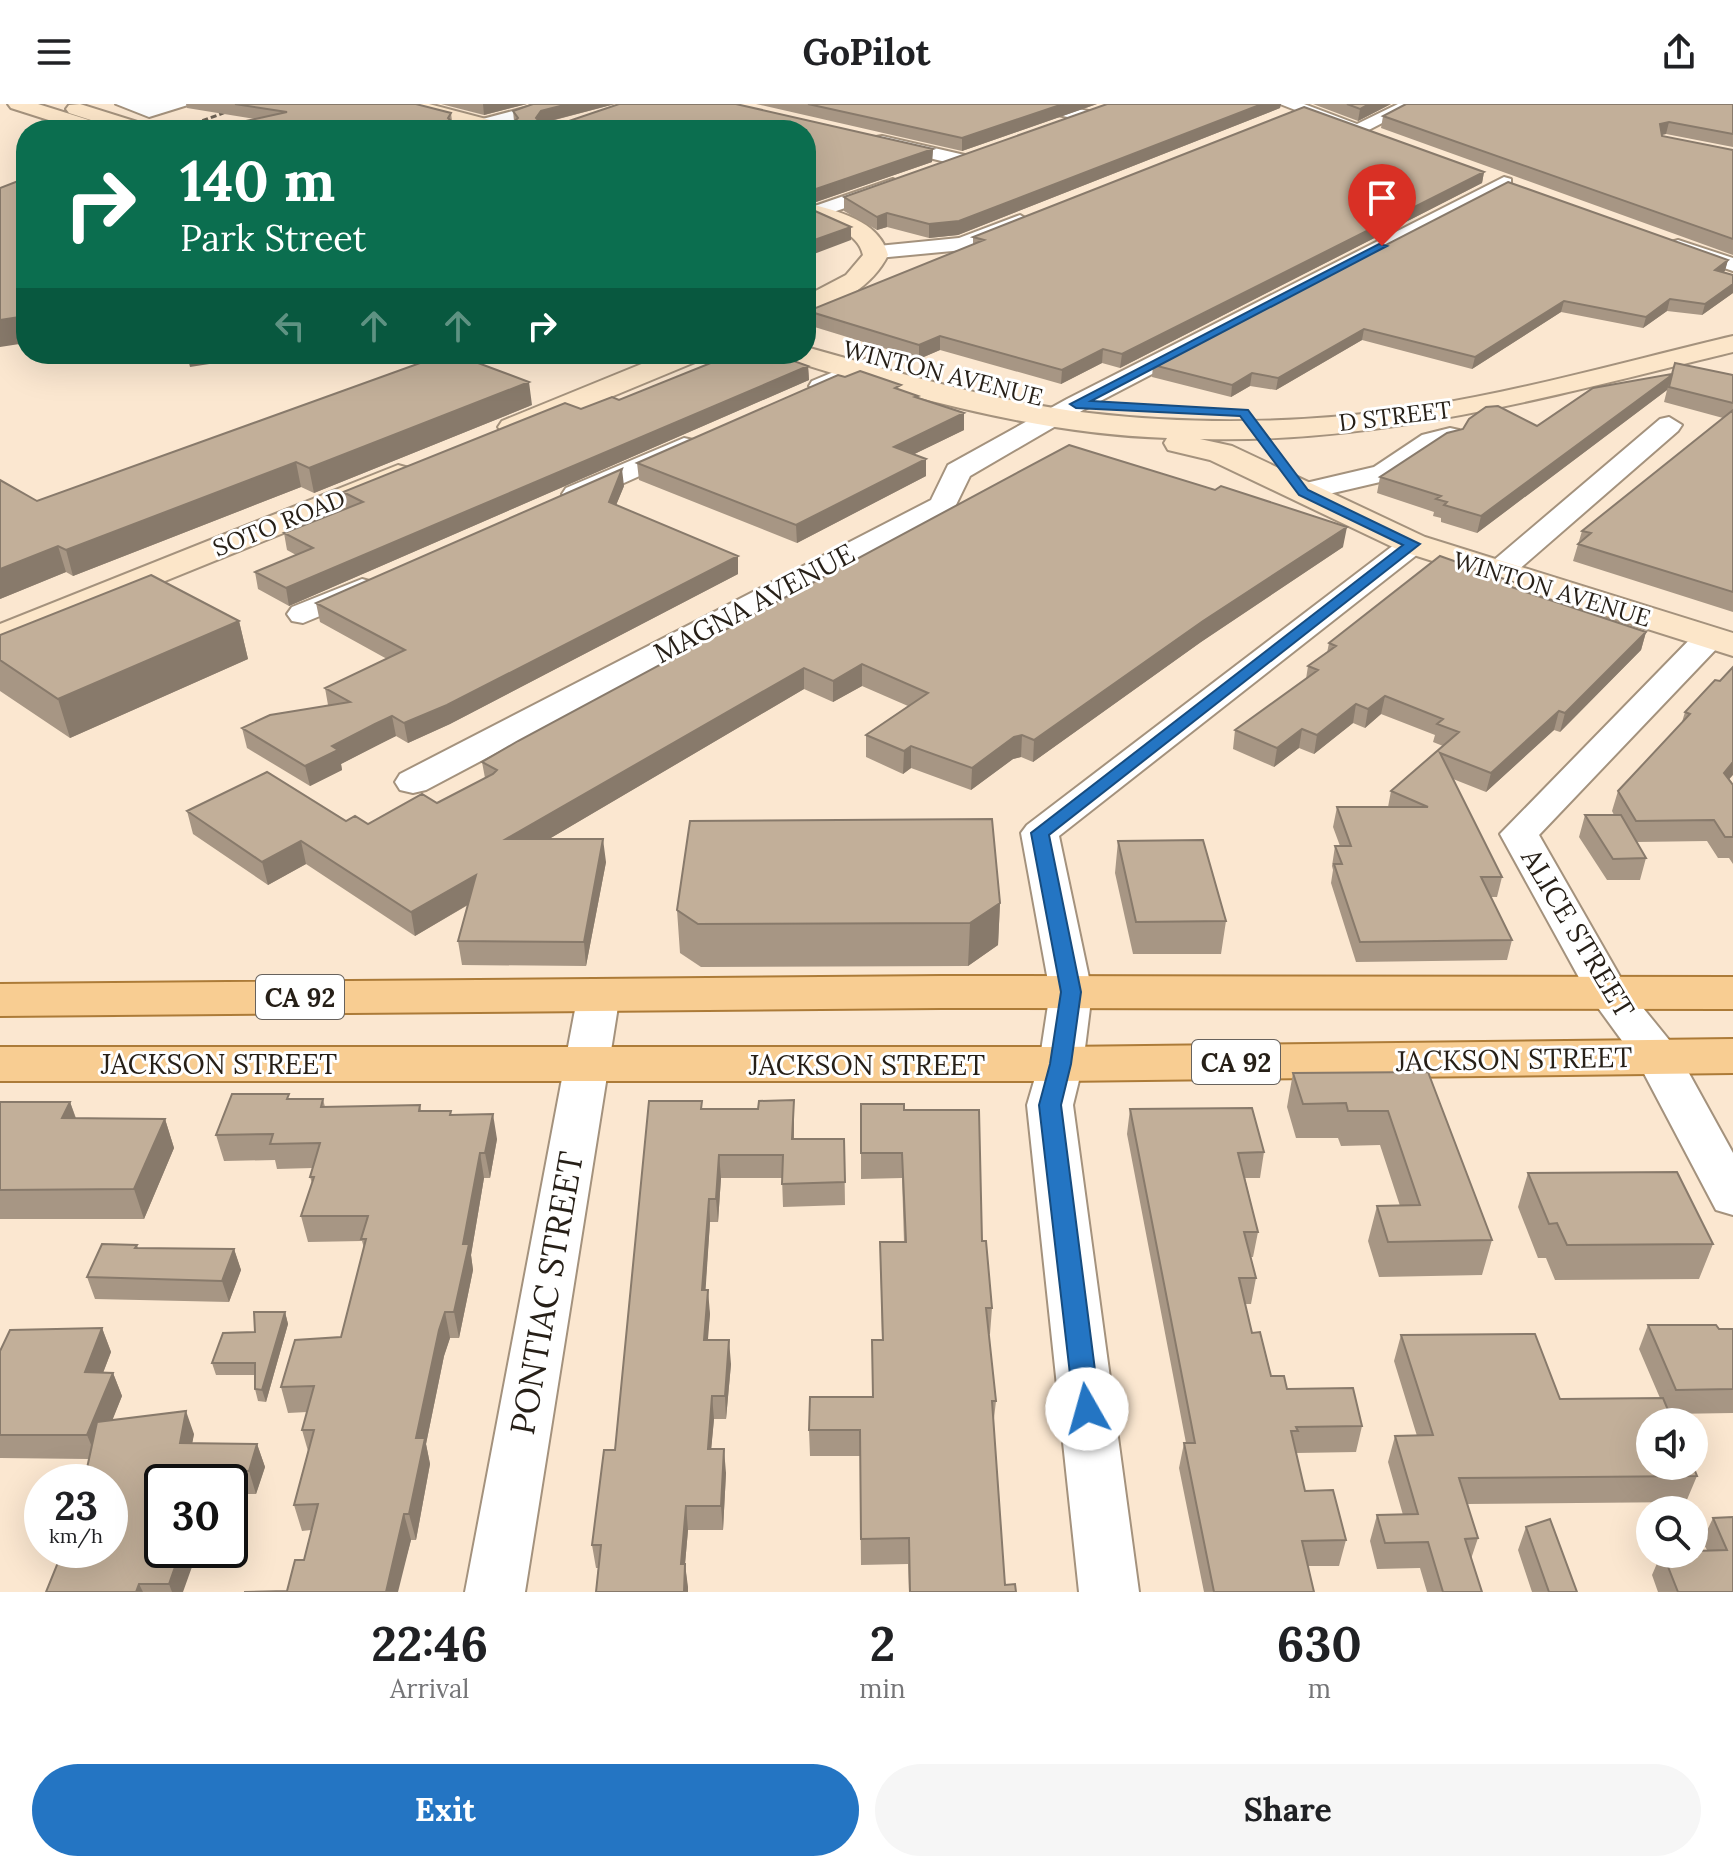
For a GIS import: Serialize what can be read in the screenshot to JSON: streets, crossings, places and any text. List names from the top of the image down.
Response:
{
  "streets": {
    "main road": [
      "WINTON AVENUE",
      "D STREET",
      "SOTO ROAD",
      "CA 92",
      "JACKSON STREET"
    ],
    "street": ["MAGNA AVENUE", "ALICE STREET", "PONTIAC STREET"]
  },
  "crossings": [
    ["WINTON AVENUE", "D STREET"],
    ["WINTON AVENUE", "MAGNA AVENUE"],
    ["WINTON AVENUE", "ALICE STREET"],
    ["D STREET", "MAGNA AVENUE"],
    ["ALICE STREET", "CA 92"],
    ["ALICE STREET", "JACKSON STREET"],
    ["CA 92", "PONTIAC STREET"],
    ["JACKSON STREET", "PONTIAC STREET"]
  ],
  "page": {
    "header": "GoPilot",
    "turn": ["140 m", "Park Street"],
    "speed": "23 km/h",
    "limit": "30",
    "eta": [
      "22:46",
      "Arrival",
      "2",
      "min",
      "630",
      "m"
    ],
    "buttons": ["Exit", "Share"]
  }
}
